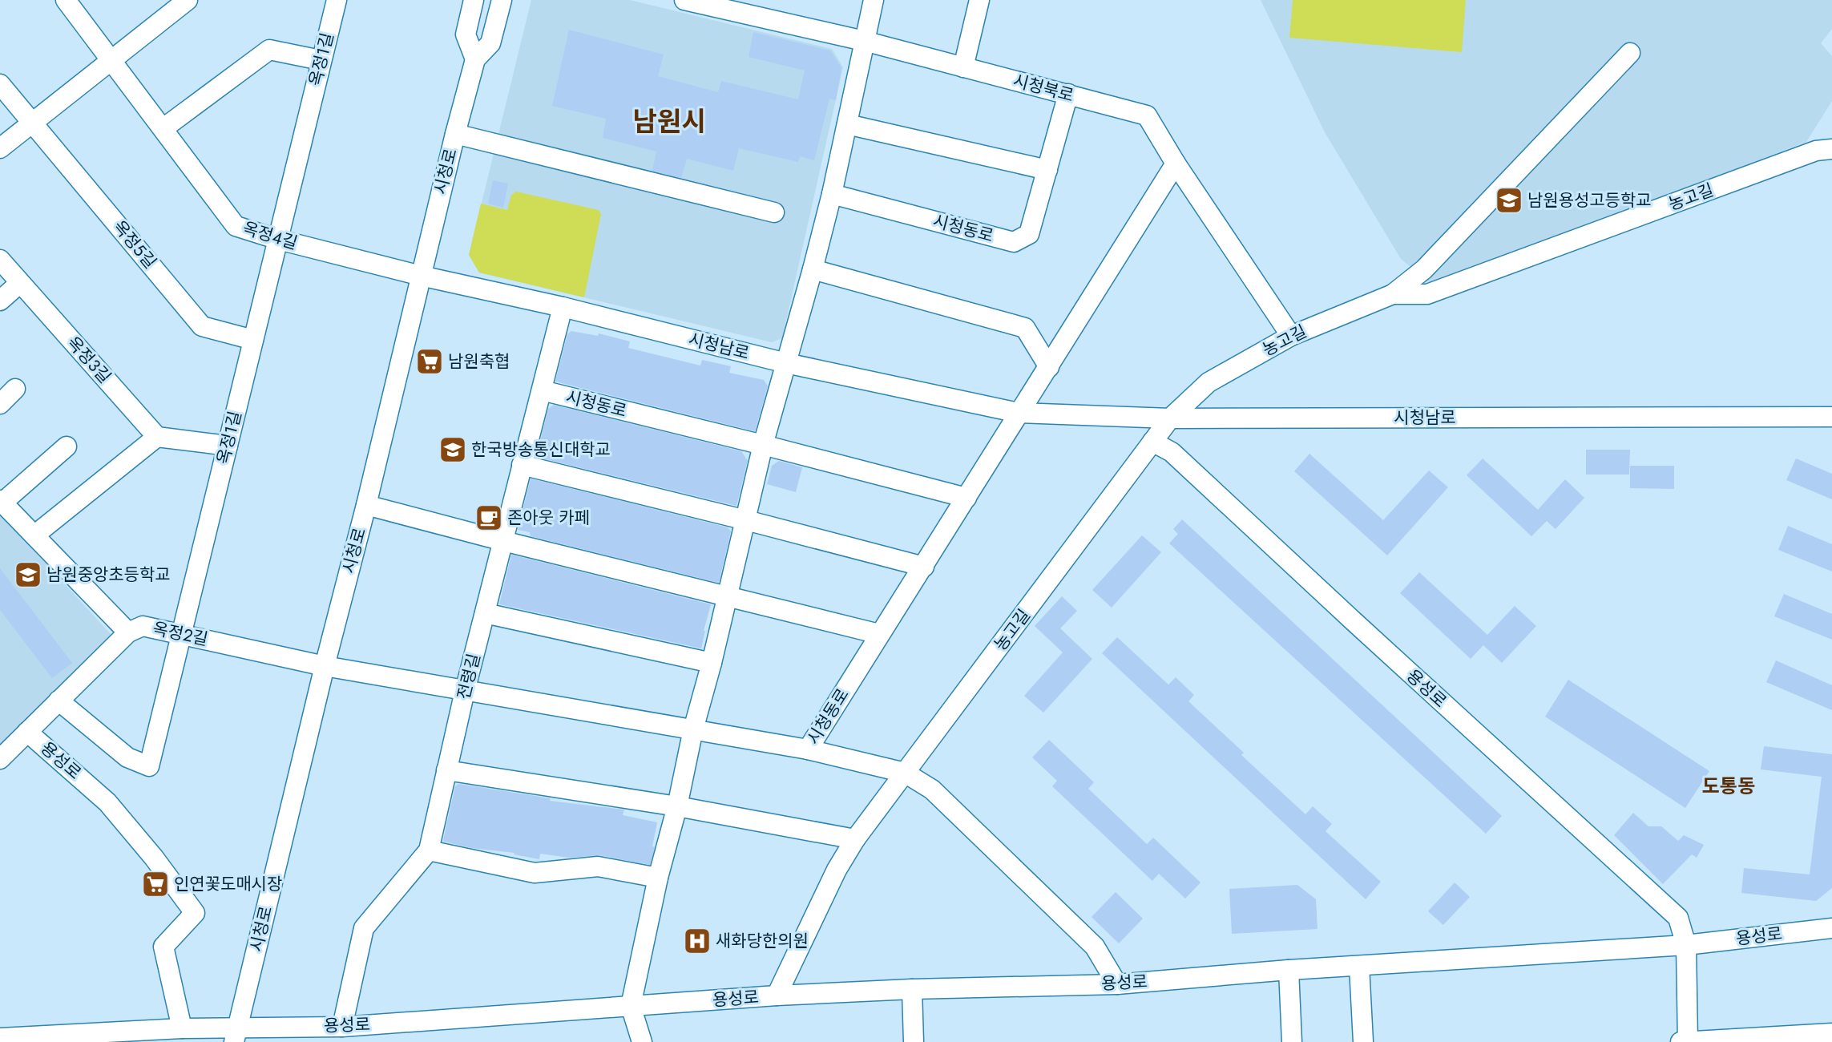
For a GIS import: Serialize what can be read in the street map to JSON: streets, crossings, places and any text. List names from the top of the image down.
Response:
{
  "streets": {
    "street": [
      "옥정1길",
      "시청북로",
      "시청로",
      "농고길",
      "시청동로",
      "옥정4길",
      "옥정5길",
      "시청남로",
      "옥정3길",
      "옥정2길",
      "전령길",
      "용성로"
    ]
  },
  "crossings": [
    ["옥정1길", "옥정4길"],
    ["옥정1길", "옥정5길"],
    ["옥정1길", "옥정2길"],
    ["시청북로", "농고길"],
    ["시청북로", "시청동로"],
    ["시청로", "옥정4길"],
    ["시청로", "시청남로"],
    ["시청로", "옥정2길"],
    ["시청로", "용성로"],
    ["농고길", "시청남로"],
    ["농고길", "용성로"],
    ["시청동로", "시청남로"],
    ["시청동로", "옥정2길"],
    ["시청동로", "전령길"],
    ["옥정4길", "시청남로"],
    ["시청남로", "전령길"],
    ["옥정2길", "전령길"],
    ["전령길", "용성로"]
  ],
  "districts": ["남원시", "도통동"],
  "places": {
    "school or university": ["남원용성고등학교", "한국방송통신대학교", "남원중앙초등학교"],
    "supermarket": ["남원축협", "인연꽃도매시장"],
    "cafe": ["존아웃 카페"],
    "hospital": ["새화당한의원"]
  }
}
